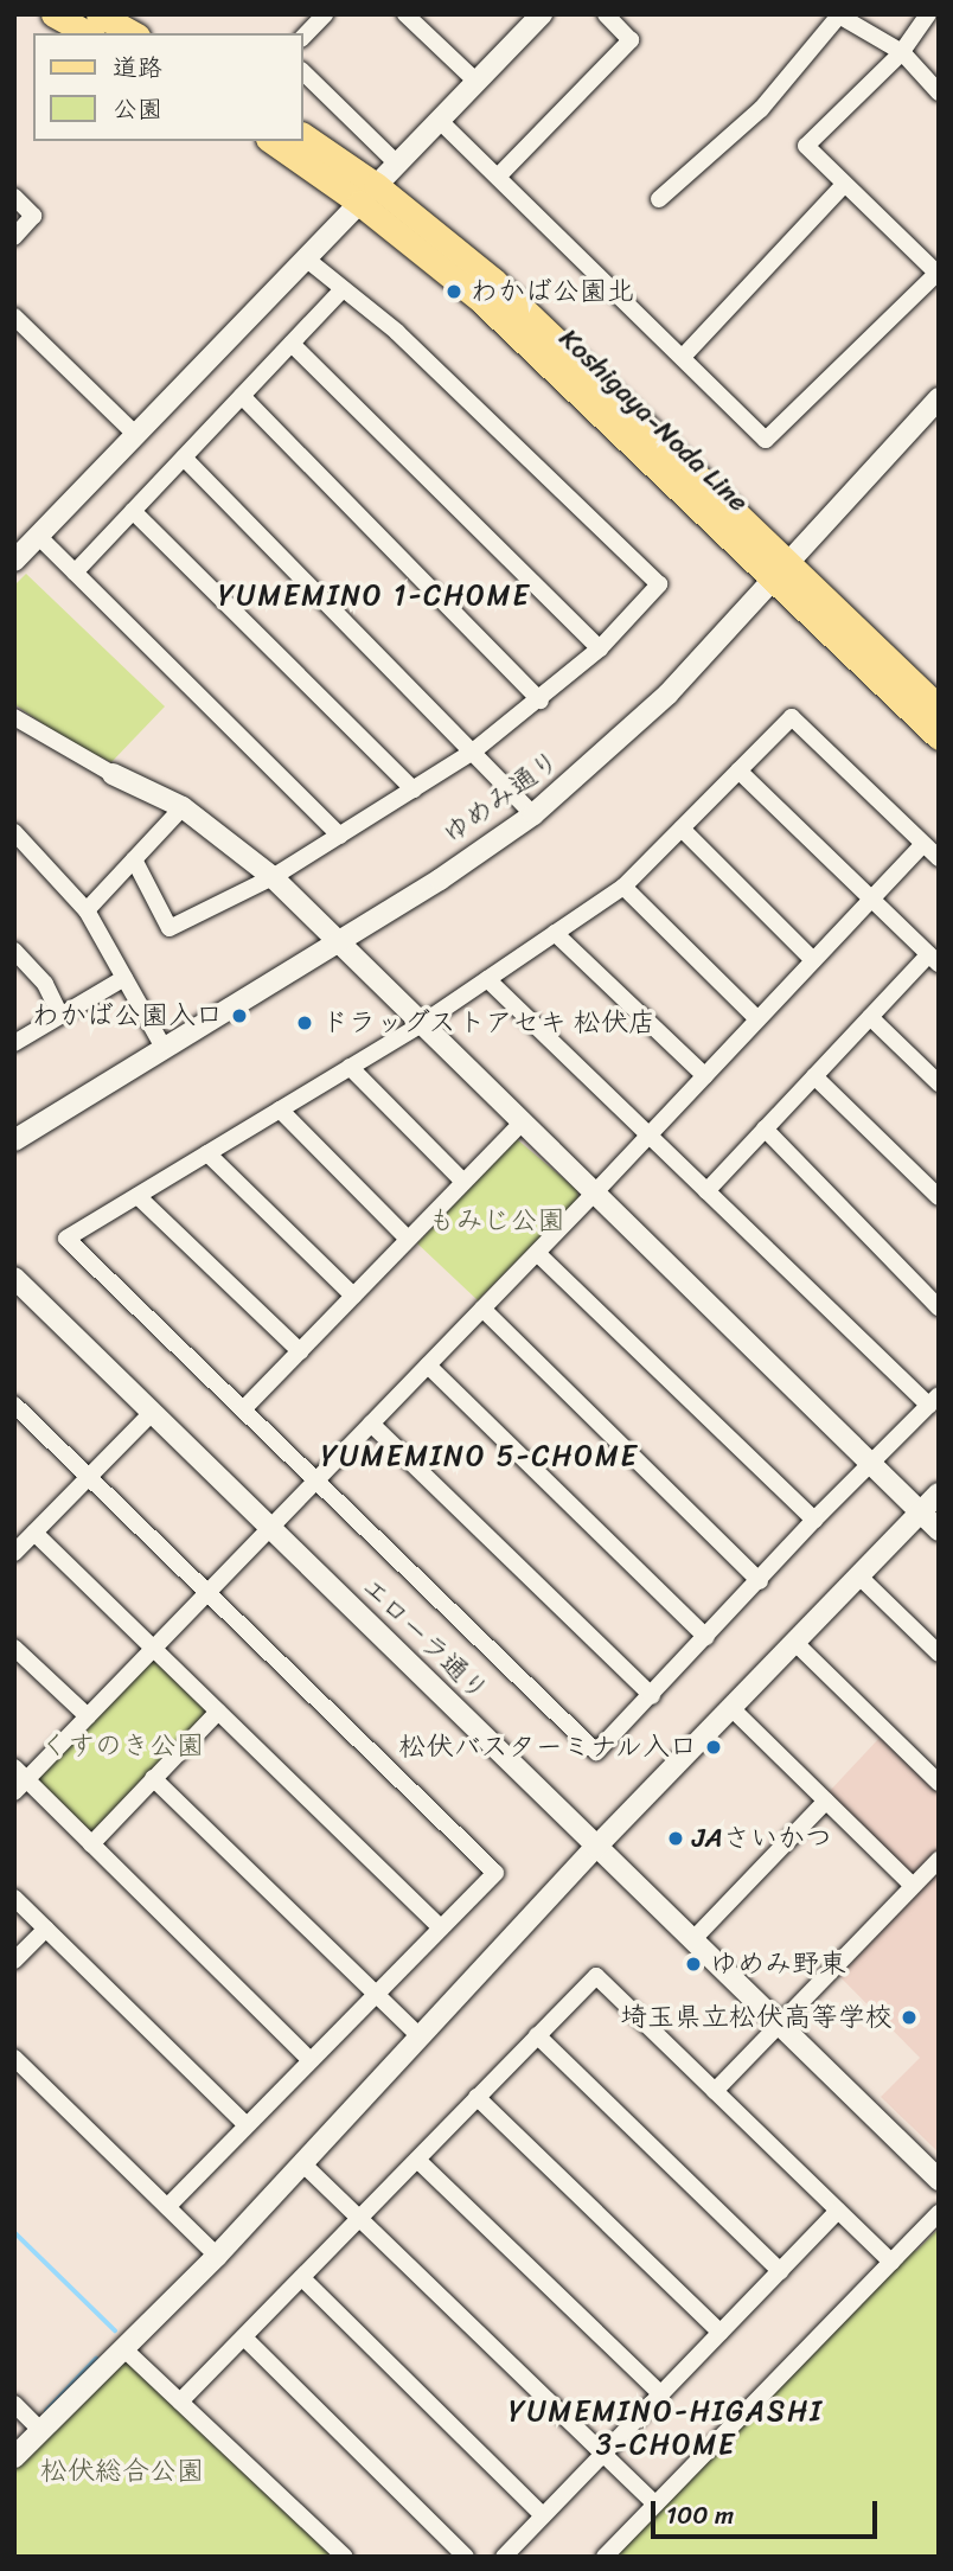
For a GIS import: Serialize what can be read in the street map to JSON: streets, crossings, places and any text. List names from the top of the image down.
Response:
{
  "streets": {
    "main road": ["Koshigaya-Noda Line"],
    "street": ["ゆめみ通り", "エローラ通り"]
  },
  "crossings": [
    ["Koshigaya-Noda Line", "ゆめみ通り"]
  ],
  "districts": ["YUMEMINO 1-CHOME", "YUMEMINO 5-CHOME", "YUMEMINO-HIGASHI 3-CHOME"],
  "parks": ["もみじ公園", "くすのき公園", "松伏総合公園"],
  "places": [
    "わかば公園北",
    "わかば公園入口",
    "ドラッグストアセキ 松伏店",
    "松伏バスターミナル入口",
    "JAさいかつ",
    "ゆめみ野東",
    "埼玉県立松伏高等学校"
  ],
  "legend": ["道路", "公園"],
  "scale_bar": "100 m"
}
